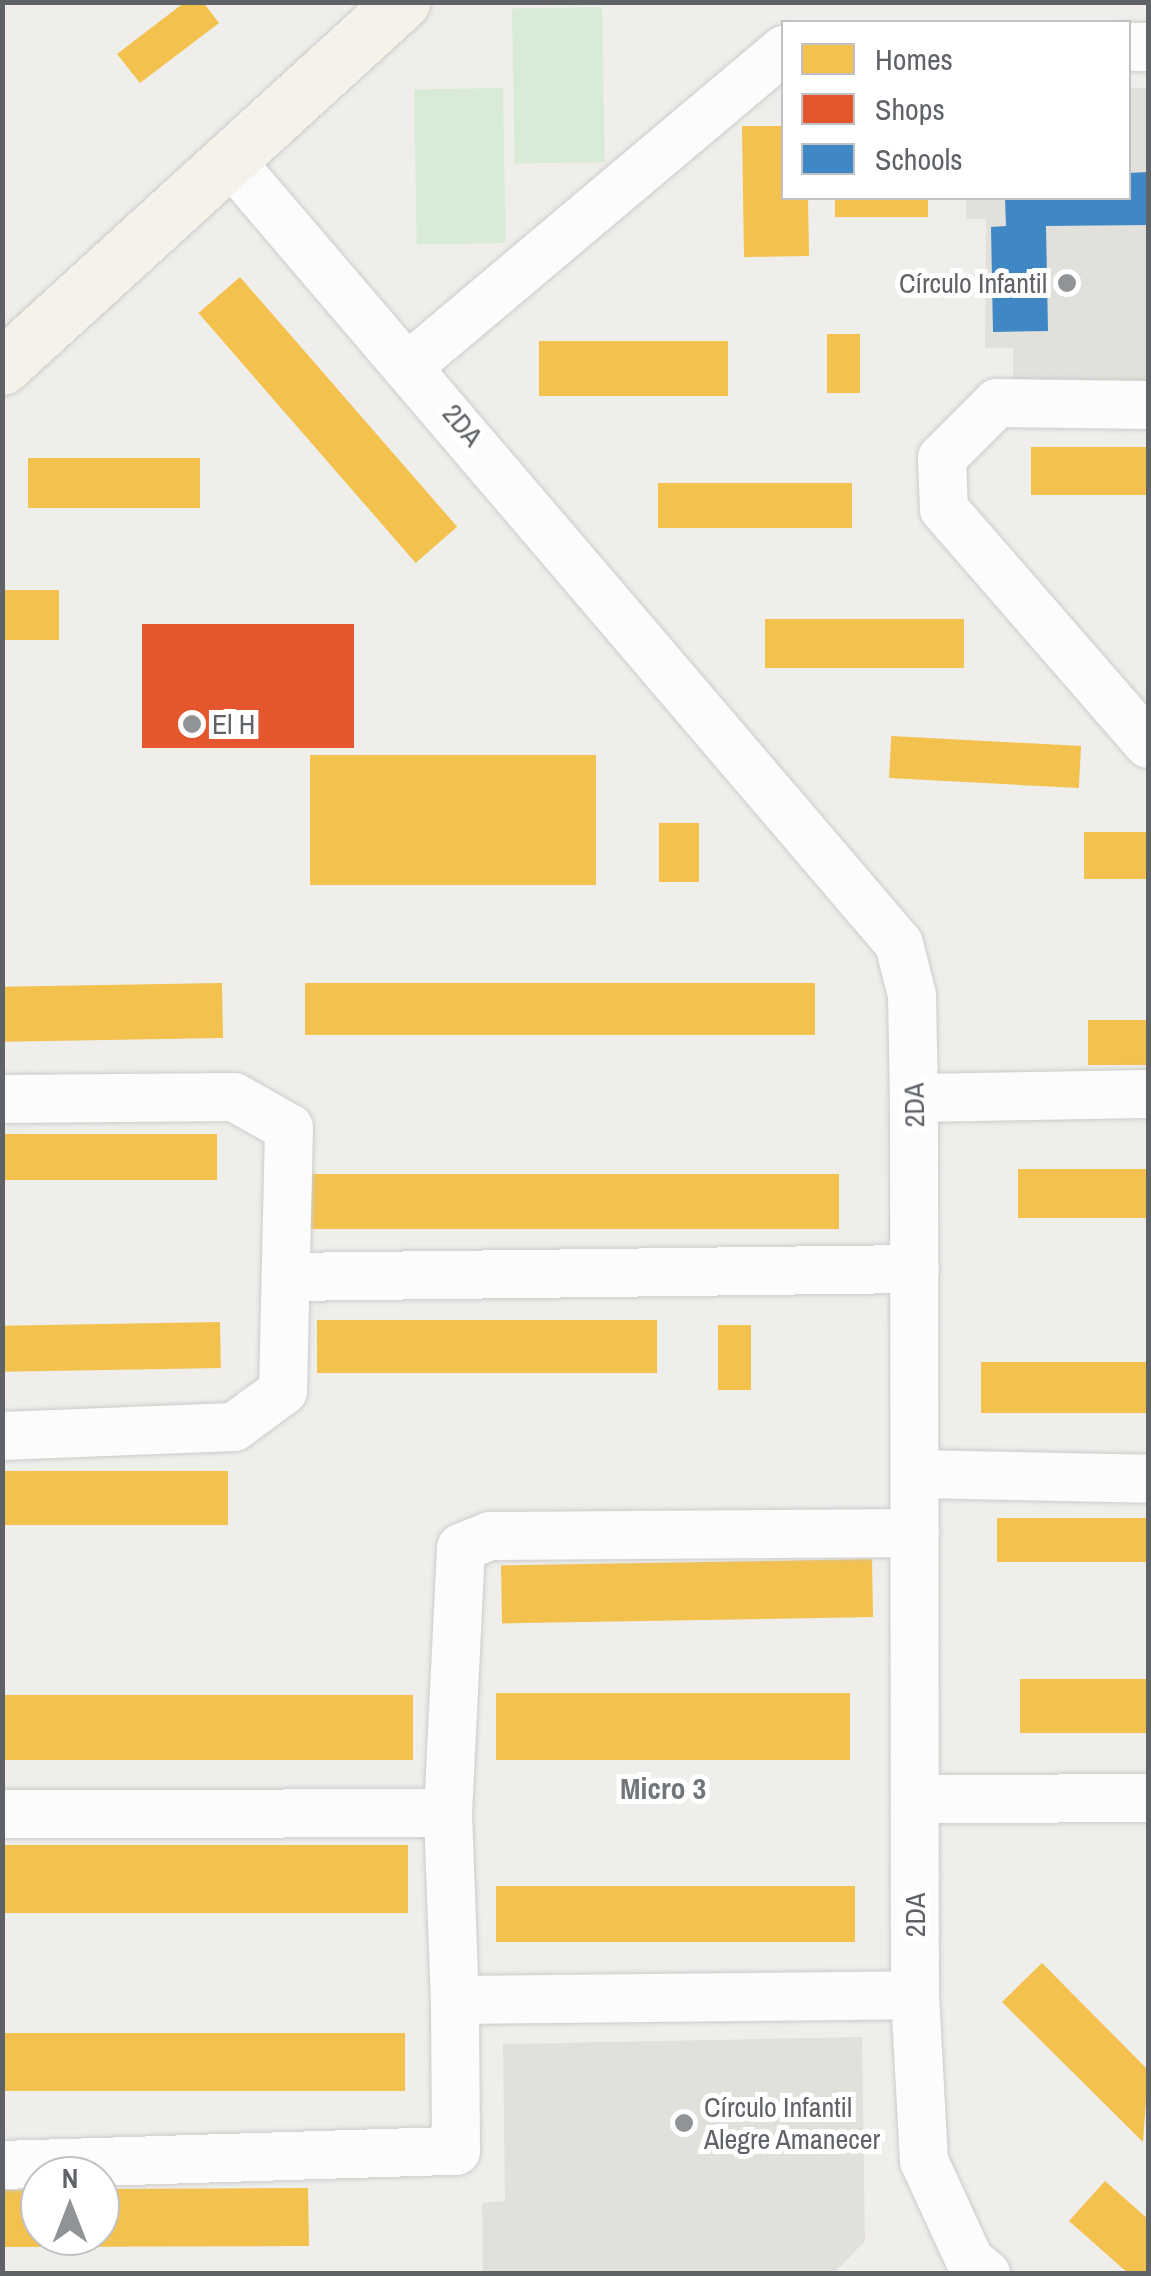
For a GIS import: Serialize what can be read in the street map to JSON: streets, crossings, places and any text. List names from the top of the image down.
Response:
{
  "streets": {
    "street": ["2DA"]
  },
  "districts": ["Micro 3"],
  "places": ["Círculo Infantil", "El H", "Círculo Infantil Alegre Amanecer"],
  "legend": ["Homes", "Shops", "Schools"],
  "north": "top"
}
